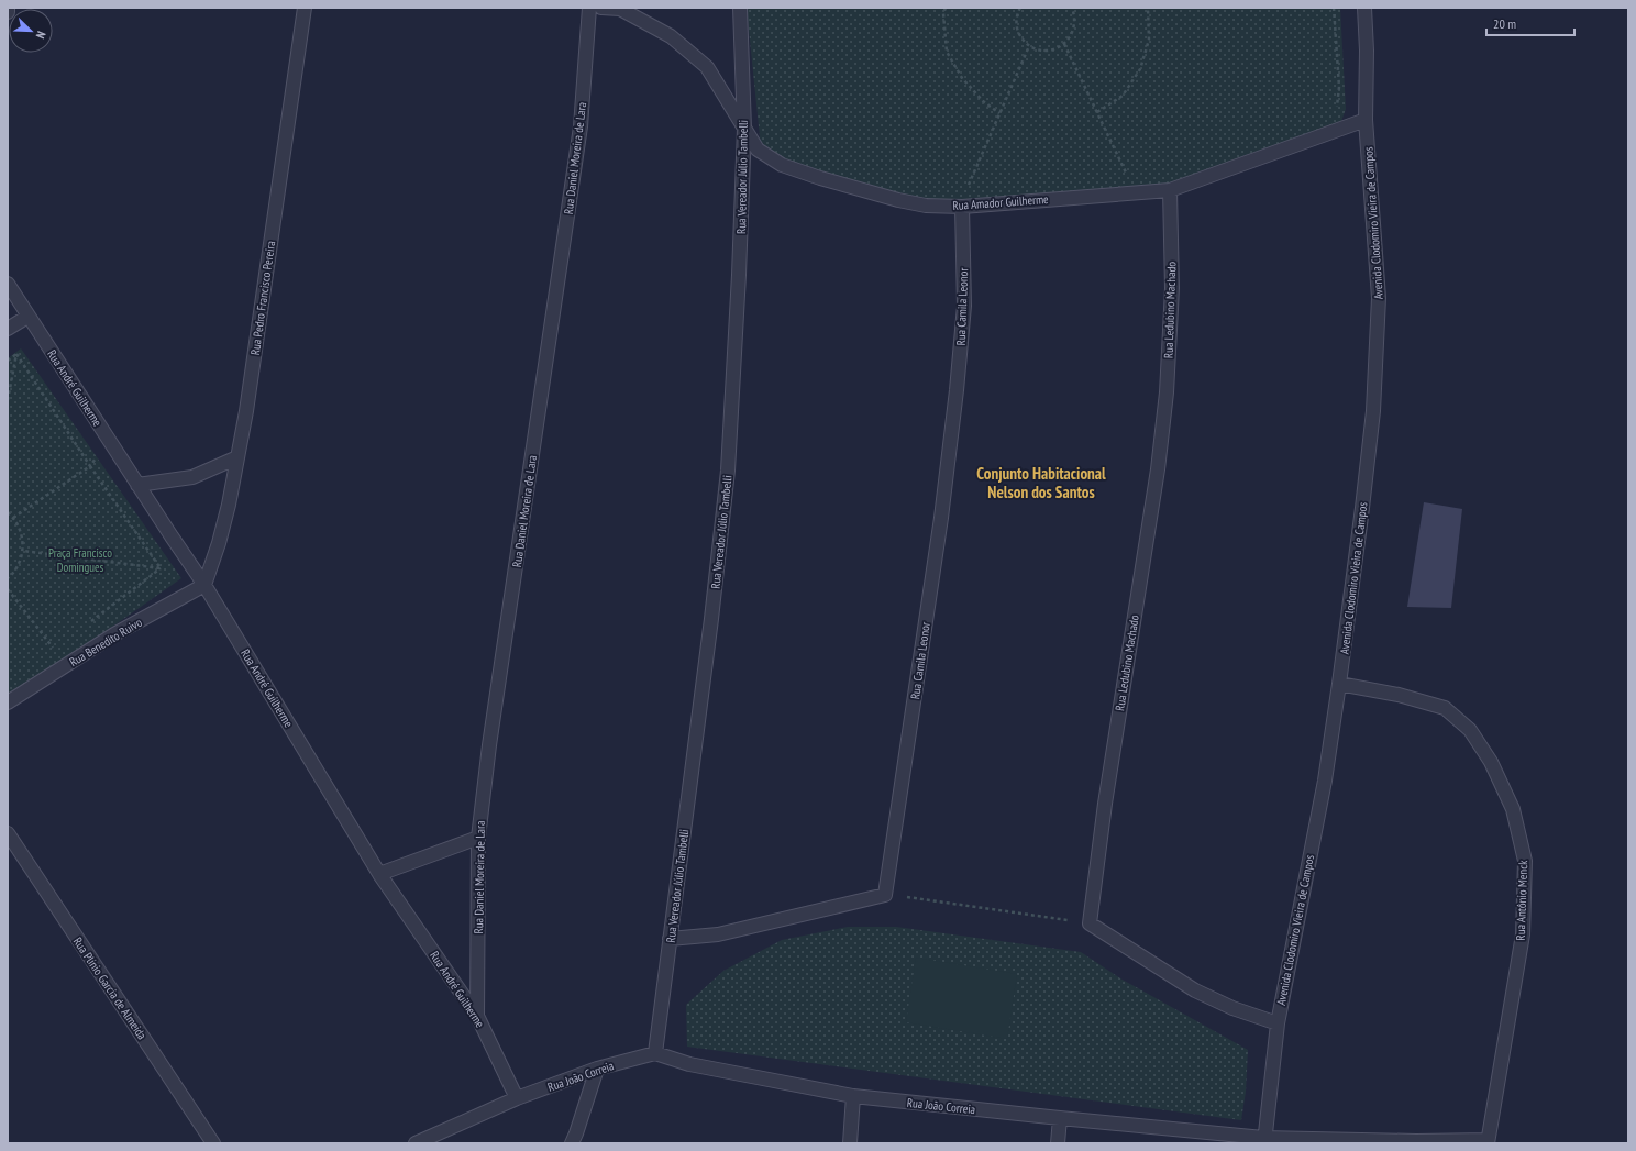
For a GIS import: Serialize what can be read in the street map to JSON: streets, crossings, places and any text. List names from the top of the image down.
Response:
{
  "streets": {
    "street": [
      "Rua Daniel Moreira de Lara",
      "Rua Vereador Júlio Tambelli",
      "Rua Amador Guilherme",
      "Avenida Clodomiro Vieira de Campos",
      "Rua Pedro Francisco Pereira",
      "Rua Camila Leonor",
      "Rua Ledubino Machado",
      "Rua André Guilherme",
      "Rua Benedito Ruivo",
      "Rua Antônio Menck",
      "Rua Plínio Garcia de Almeida",
      "Rua João Correia"
    ]
  },
  "crossings": [
    ["Rua Daniel Moreira de Lara", "Rua André Guilherme"],
    ["Rua Vereador Júlio Tambelli", "Rua Amador Guilherme"],
    ["Rua Vereador Júlio Tambelli", "Rua João Correia"],
    ["Rua Amador Guilherme", "Avenida Clodomiro Vieira de Campos"],
    ["Rua Amador Guilherme", "Rua Camila Leonor"],
    ["Rua Amador Guilherme", "Rua Ledubino Machado"],
    ["Avenida Clodomiro Vieira de Campos", "Rua Antônio Menck"],
    ["Avenida Clodomiro Vieira de Campos", "Rua João Correia"],
    ["Rua Pedro Francisco Pereira", "Rua André Guilherme"],
    ["Rua Pedro Francisco Pereira", "Rua Benedito Ruivo"],
    ["Rua André Guilherme", "Rua Benedito Ruivo"],
    ["Rua André Guilherme", "Rua João Correia"],
    ["Rua Antônio Menck", "Rua João Correia"]
  ],
  "districts": ["Conjunto Habitacional Nelson dos Santos"],
  "parks": ["Praça Francisco Domingues"],
  "scale_bar": "20 m",
  "north": "bottom right"
}
